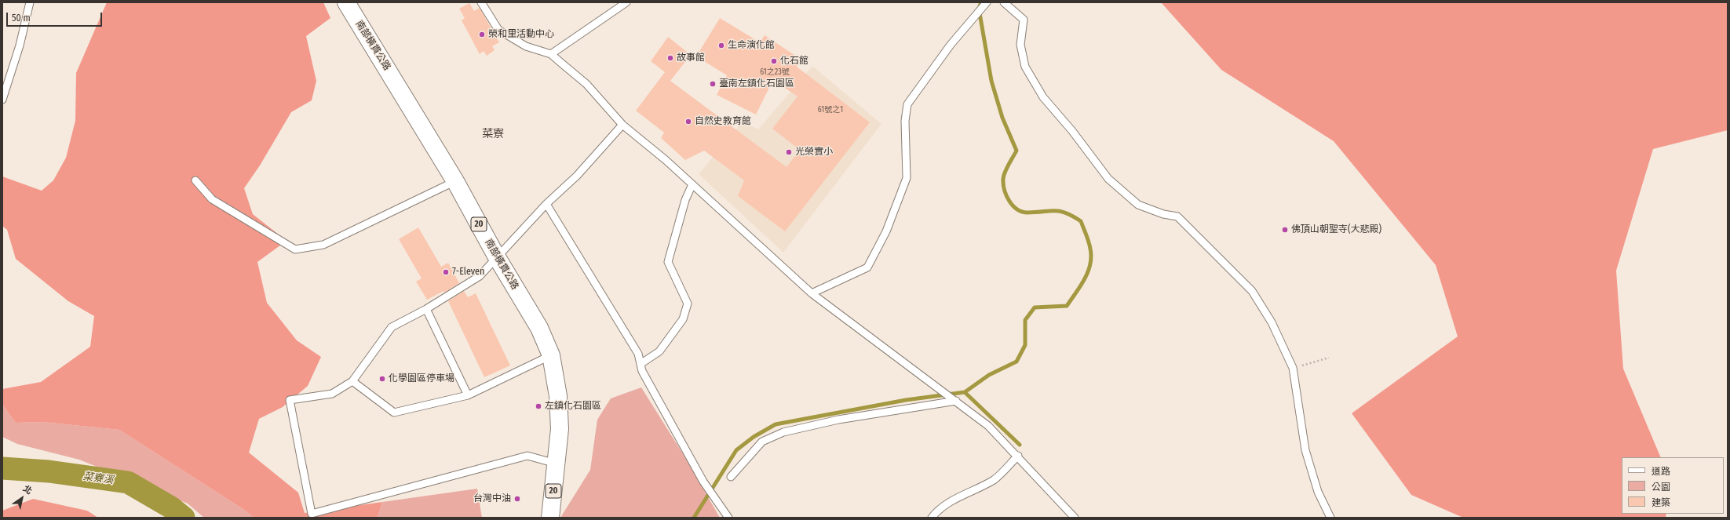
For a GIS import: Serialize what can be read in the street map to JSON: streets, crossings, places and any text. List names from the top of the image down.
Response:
{
  "streets": {
    "main road": ["南部橫貫公路", "20"]
  },
  "districts": ["菜寮"],
  "water": ["菜竂溪"],
  "places": [
    "榮和里活動中心",
    "生命演化館",
    "故事館",
    "化石館",
    "臺南左鎮化石園區",
    "自然史教育館",
    "光榮實小",
    "佛頂山朝聖寺(大悲殿)",
    "7-Eleven",
    "化學園區停車場",
    "左鎮化石園區",
    "台灣中油"
  ],
  "house_numbers": ["61之23號", "61號之1"],
  "legend": ["道路", "公園", "建築"],
  "scale_bar": "50 m",
  "north": "top right"
}
